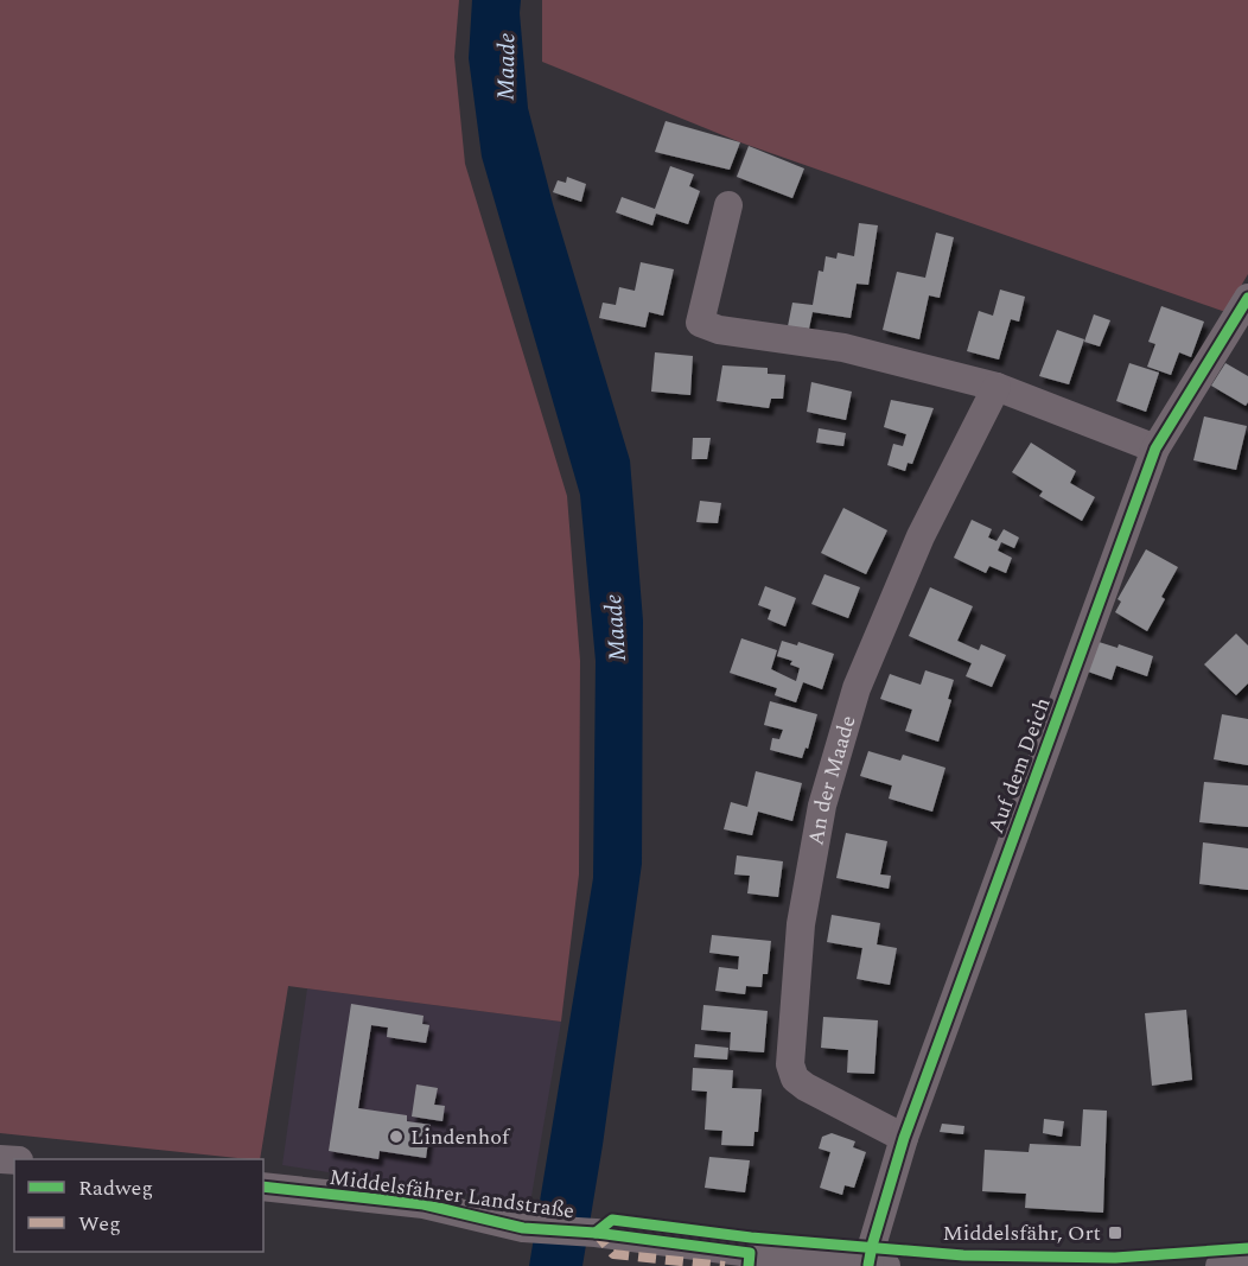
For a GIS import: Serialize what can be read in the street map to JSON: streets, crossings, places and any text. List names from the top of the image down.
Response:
{
  "streets": {
    "street": ["Auf dem Deich", "An der Maade", "Middelsfährer Landstraße"]
  },
  "crossings": [
    ["Auf dem Deich", "An der Maade"],
    ["Auf dem Deich", "Middelsfährer Landstraße"]
  ],
  "water": ["Maade"],
  "places": {
    "other": ["Lindenhof"],
    "transit": ["Middelsfähr, Ort"]
  },
  "legend": ["Radweg", "Weg"]
}
